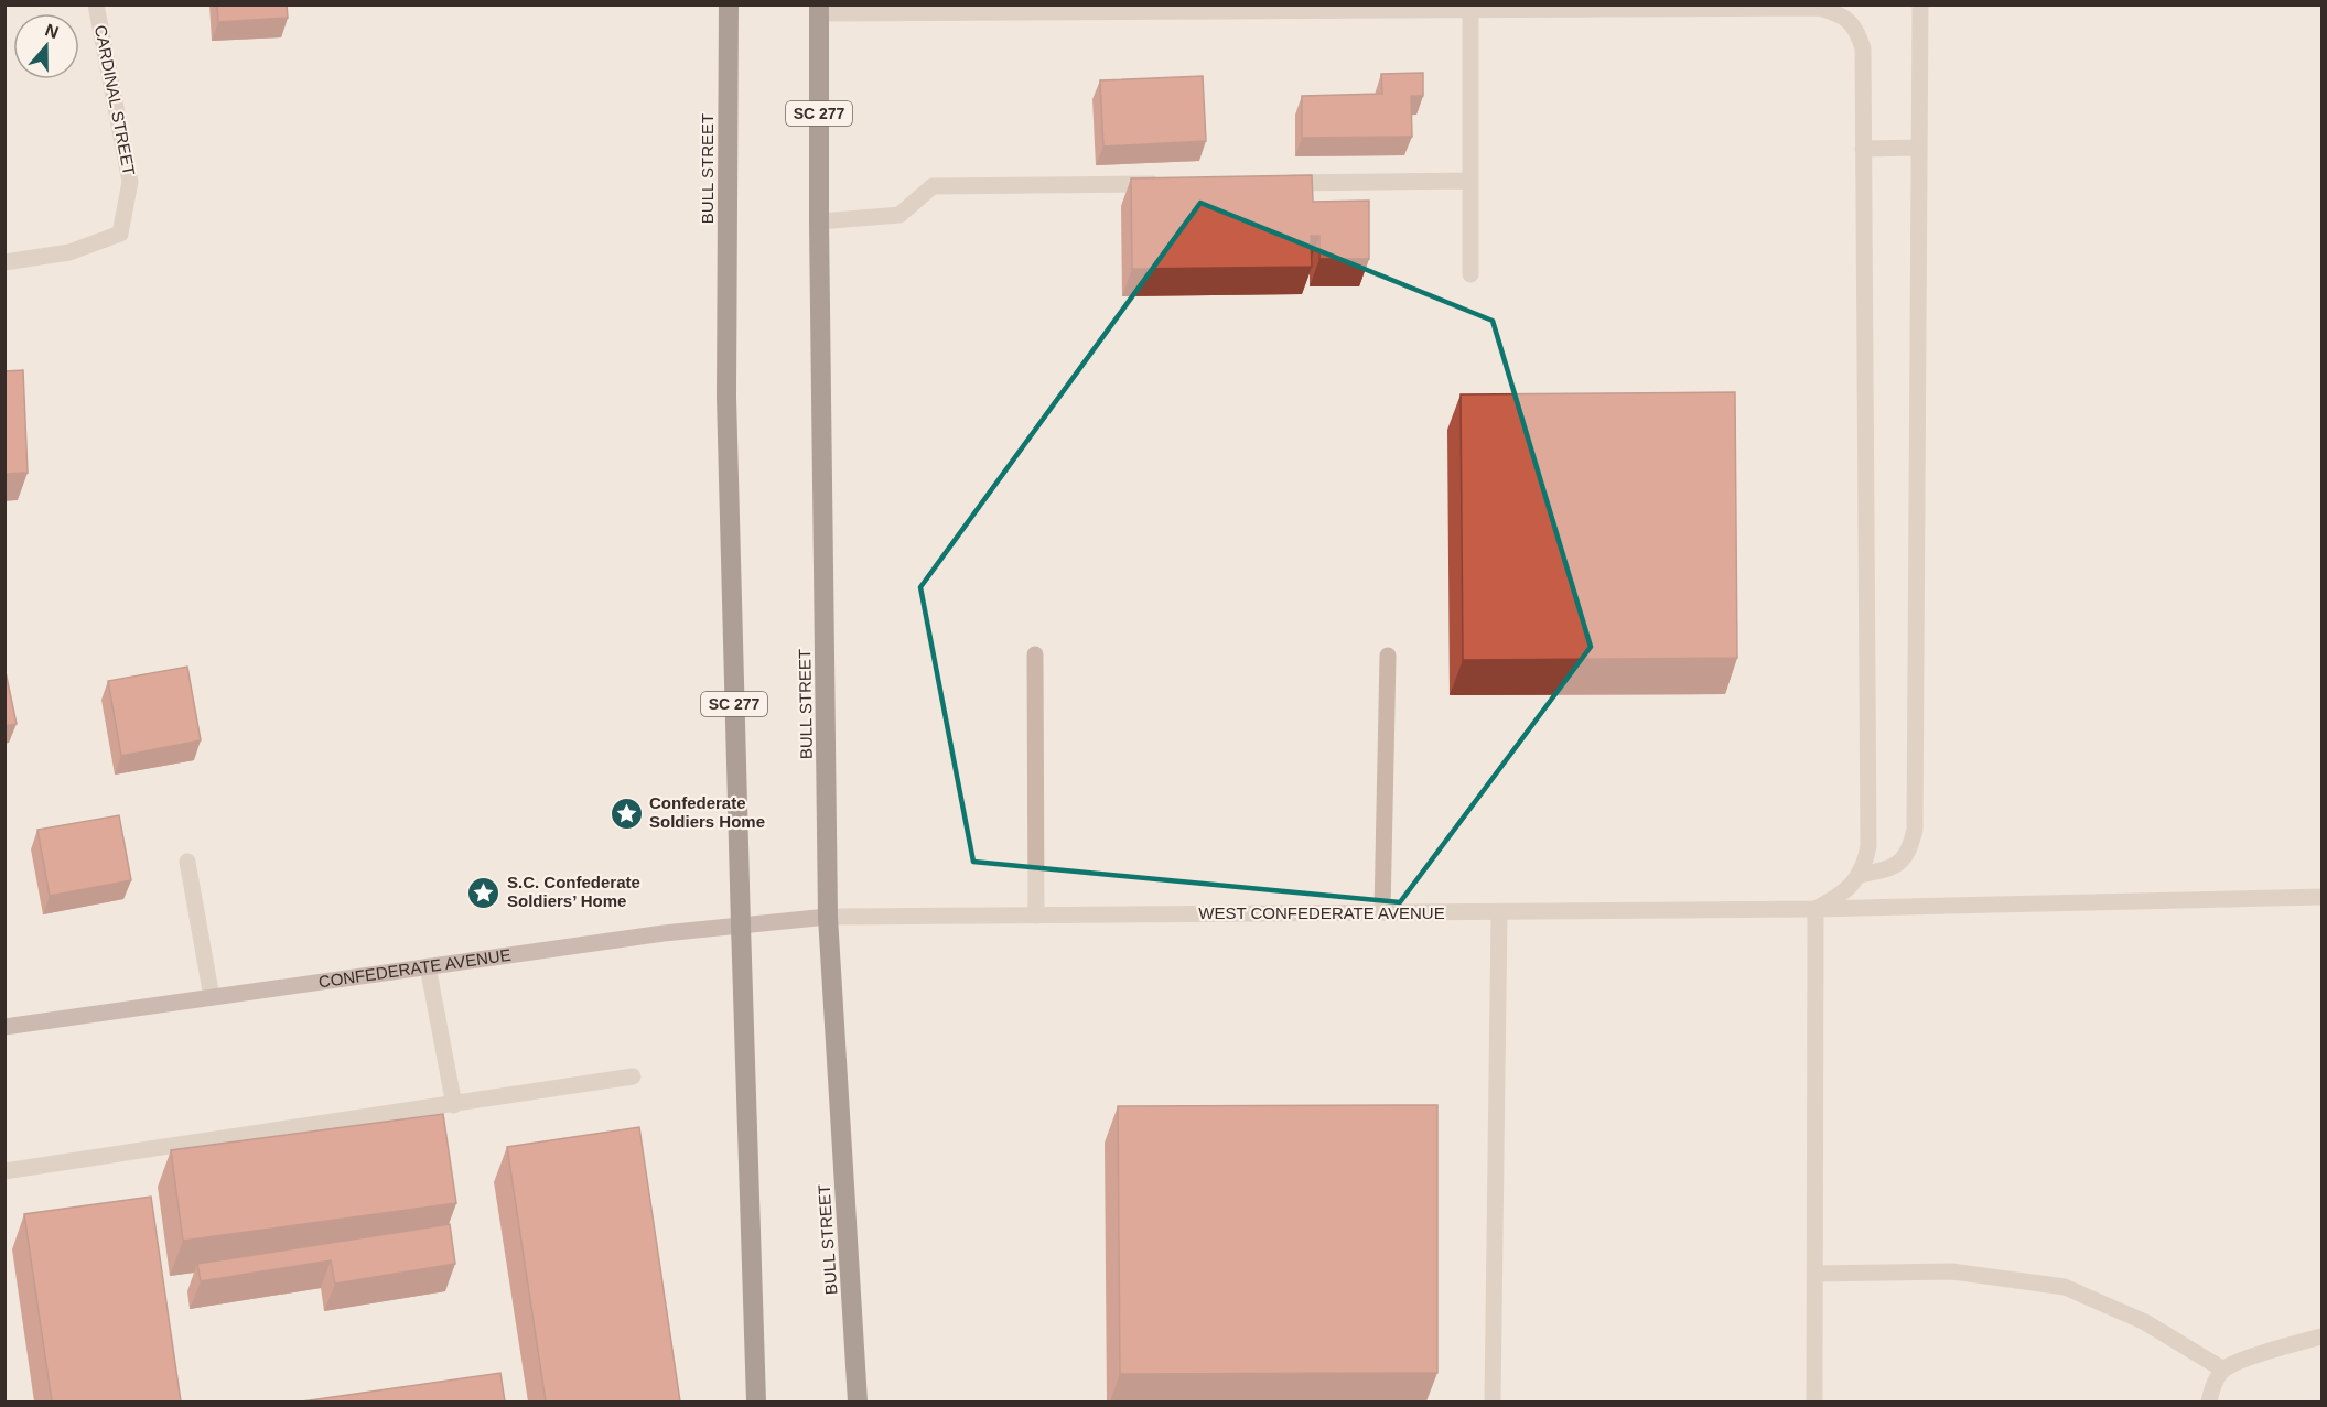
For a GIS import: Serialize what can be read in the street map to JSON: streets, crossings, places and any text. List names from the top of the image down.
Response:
{
  "streets": {
    "highway": ["SC 277", "BULL STREET"],
    "street": ["CARDINAL STREET", "WEST CONFEDERATE AVENUE", "CONFEDERATE AVENUE"]
  },
  "crossings": [
    ["BULL STREET", "WEST CONFEDERATE AVENUE"],
    ["BULL STREET", "CONFEDERATE AVENUE"],
    ["WEST CONFEDERATE AVENUE", "CONFEDERATE AVENUE"]
  ],
  "places": {
    "place": ["Confederate Soldiers Home", "S.C. Confederate Soldiers’ Home"]
  },
  "north": "top"
}
